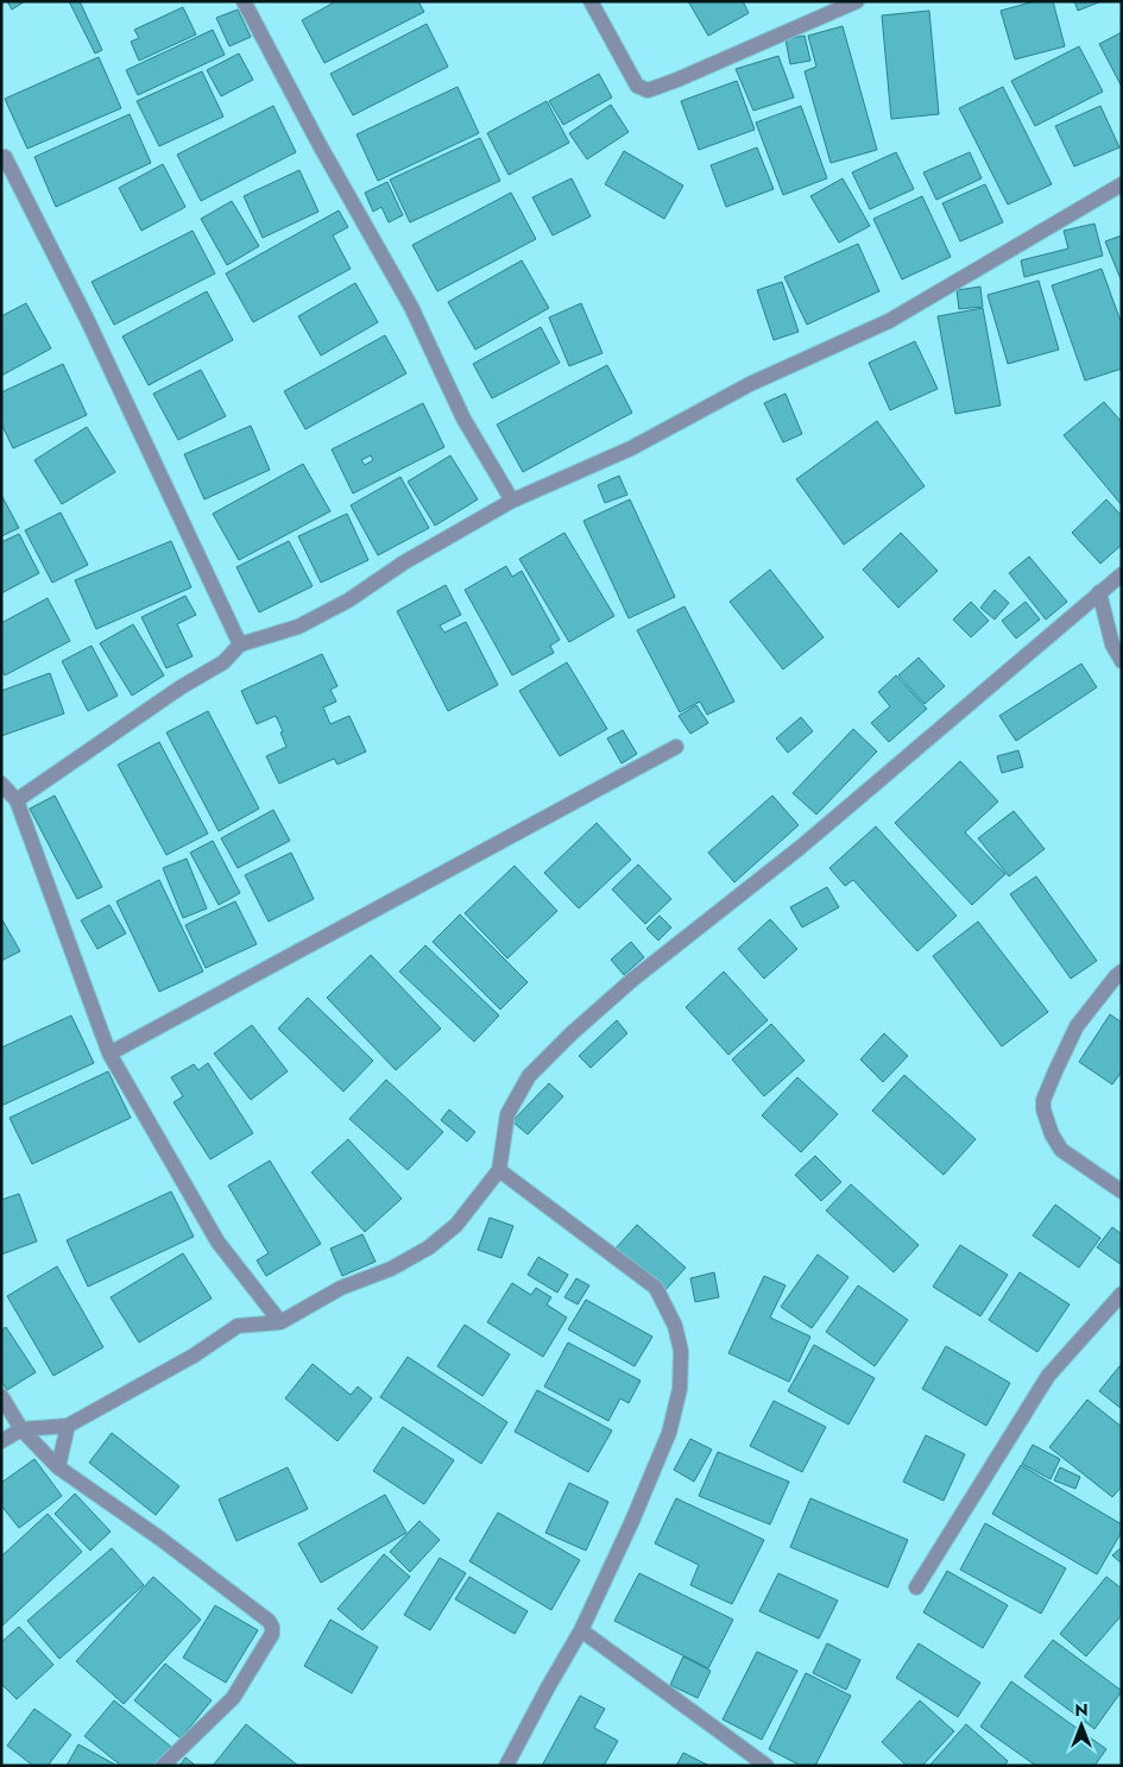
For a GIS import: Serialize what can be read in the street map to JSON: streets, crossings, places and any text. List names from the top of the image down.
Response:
{
  "north": "top"
}
